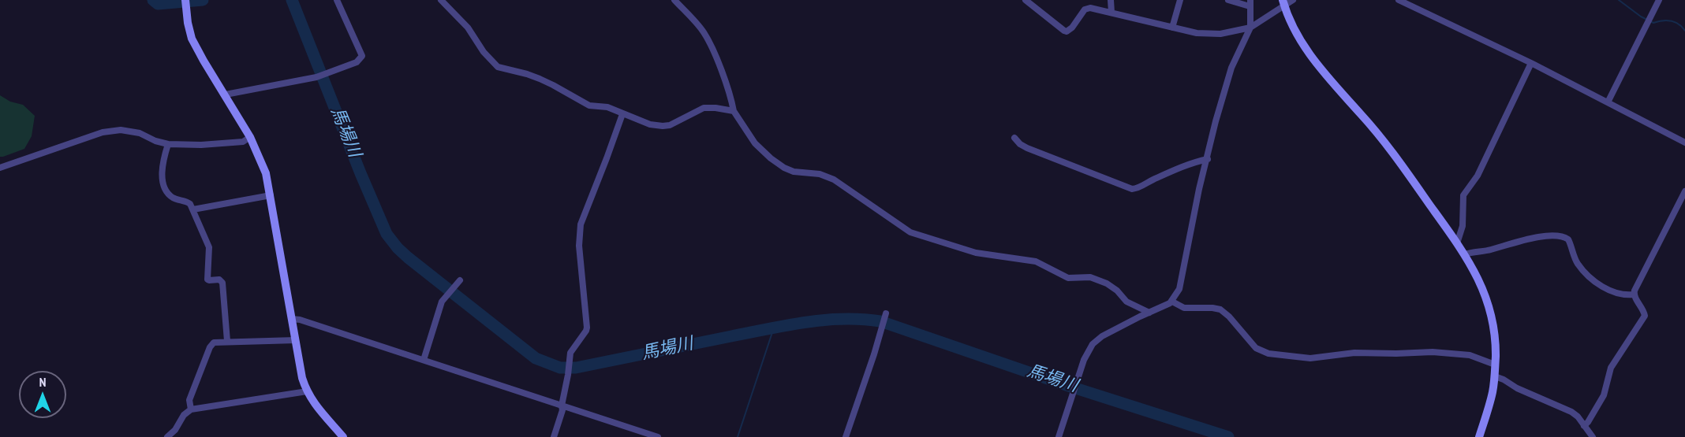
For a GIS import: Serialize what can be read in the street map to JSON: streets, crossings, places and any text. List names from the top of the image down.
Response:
{
  "water": ["馬場川"],
  "north": "top"
}
